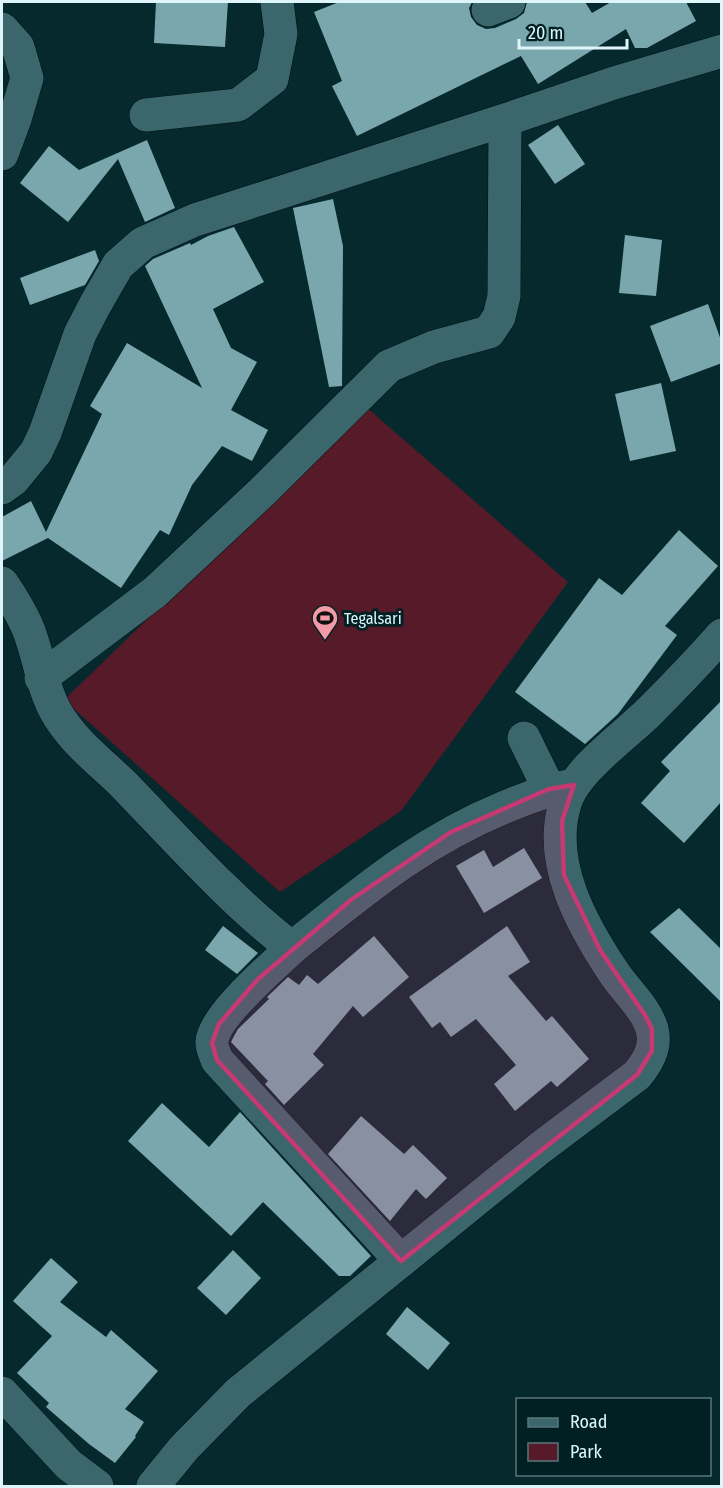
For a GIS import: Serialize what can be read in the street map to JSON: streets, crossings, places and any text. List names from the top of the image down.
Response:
{
  "places": {
    "sports": ["Tegalsari"]
  },
  "legend": ["Road", "Park"],
  "scale_bar": "20 m"
}
